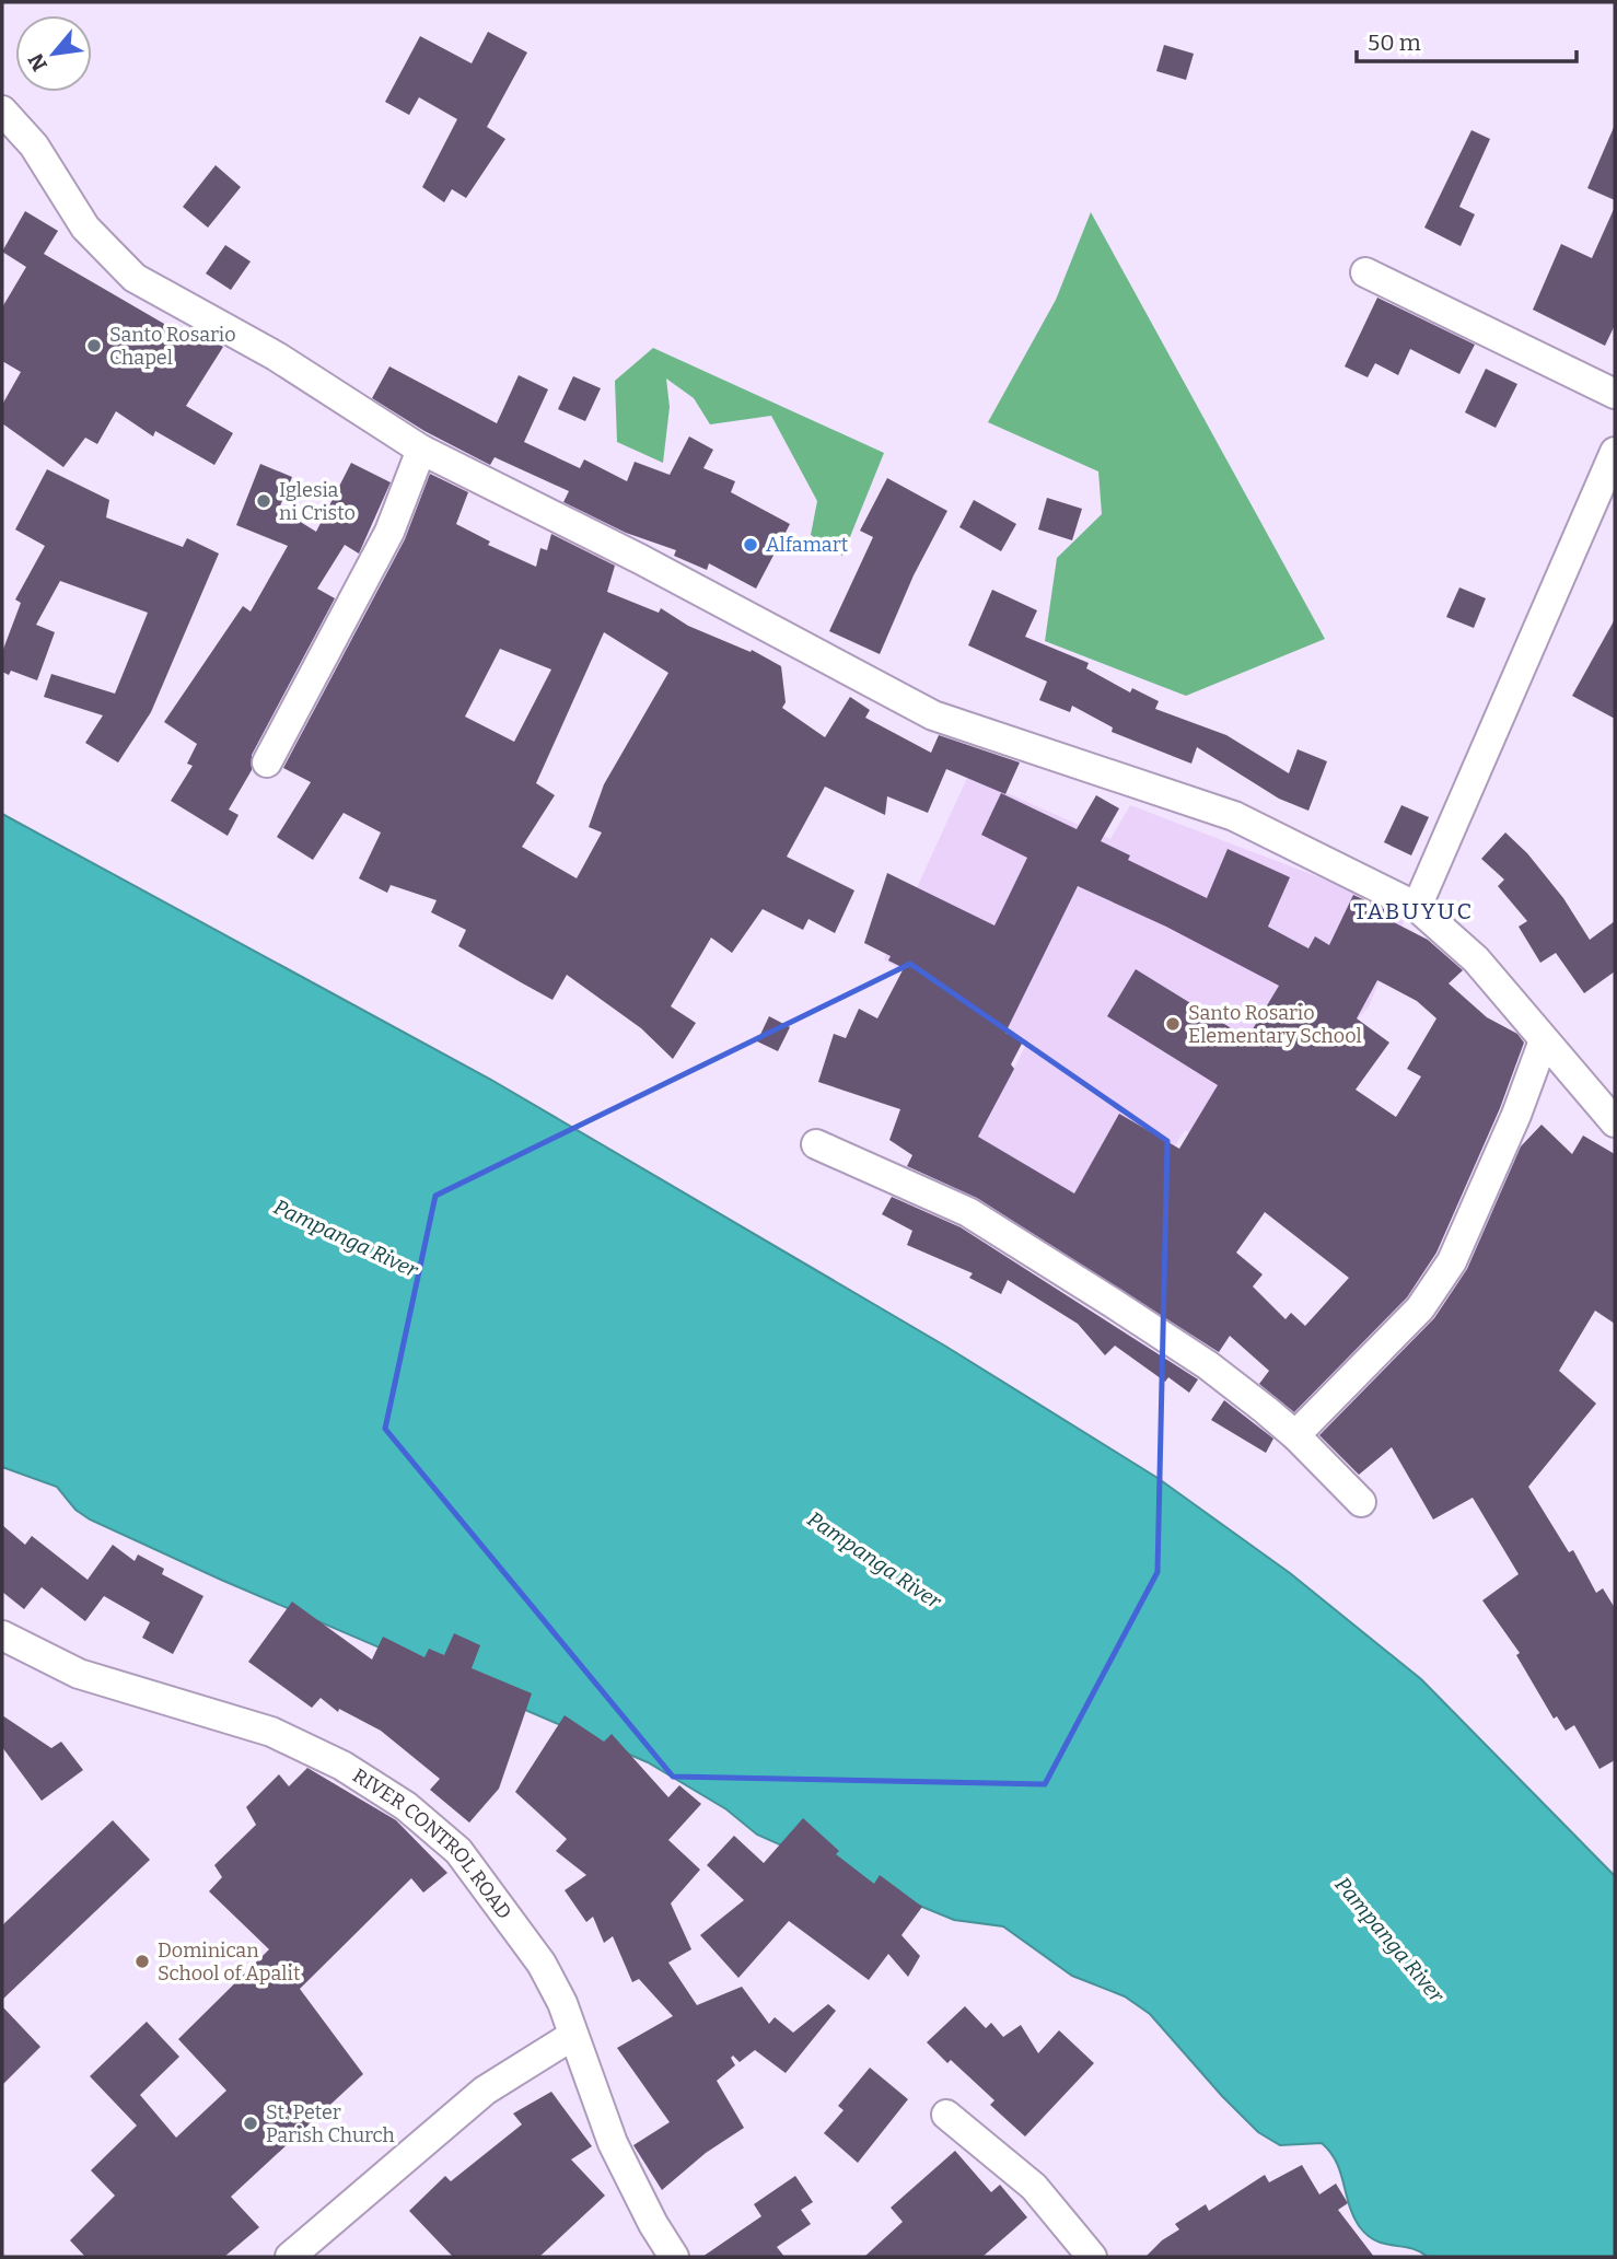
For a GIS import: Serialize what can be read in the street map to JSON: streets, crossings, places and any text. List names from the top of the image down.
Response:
{
  "streets": {
    "street": ["RIVER CONTROL ROAD"]
  },
  "districts": ["TABUYUC"],
  "water": ["Pampanga River"],
  "places": [
    "Santo Rosario Chapel",
    "Iglesia ni Cristo",
    "Alfamart",
    "Santo Rosario Elementary School",
    "Dominican School of Apalit",
    "St. Peter Parish Church"
  ],
  "scale_bar": "50 m",
  "north": "bottom left"
}
